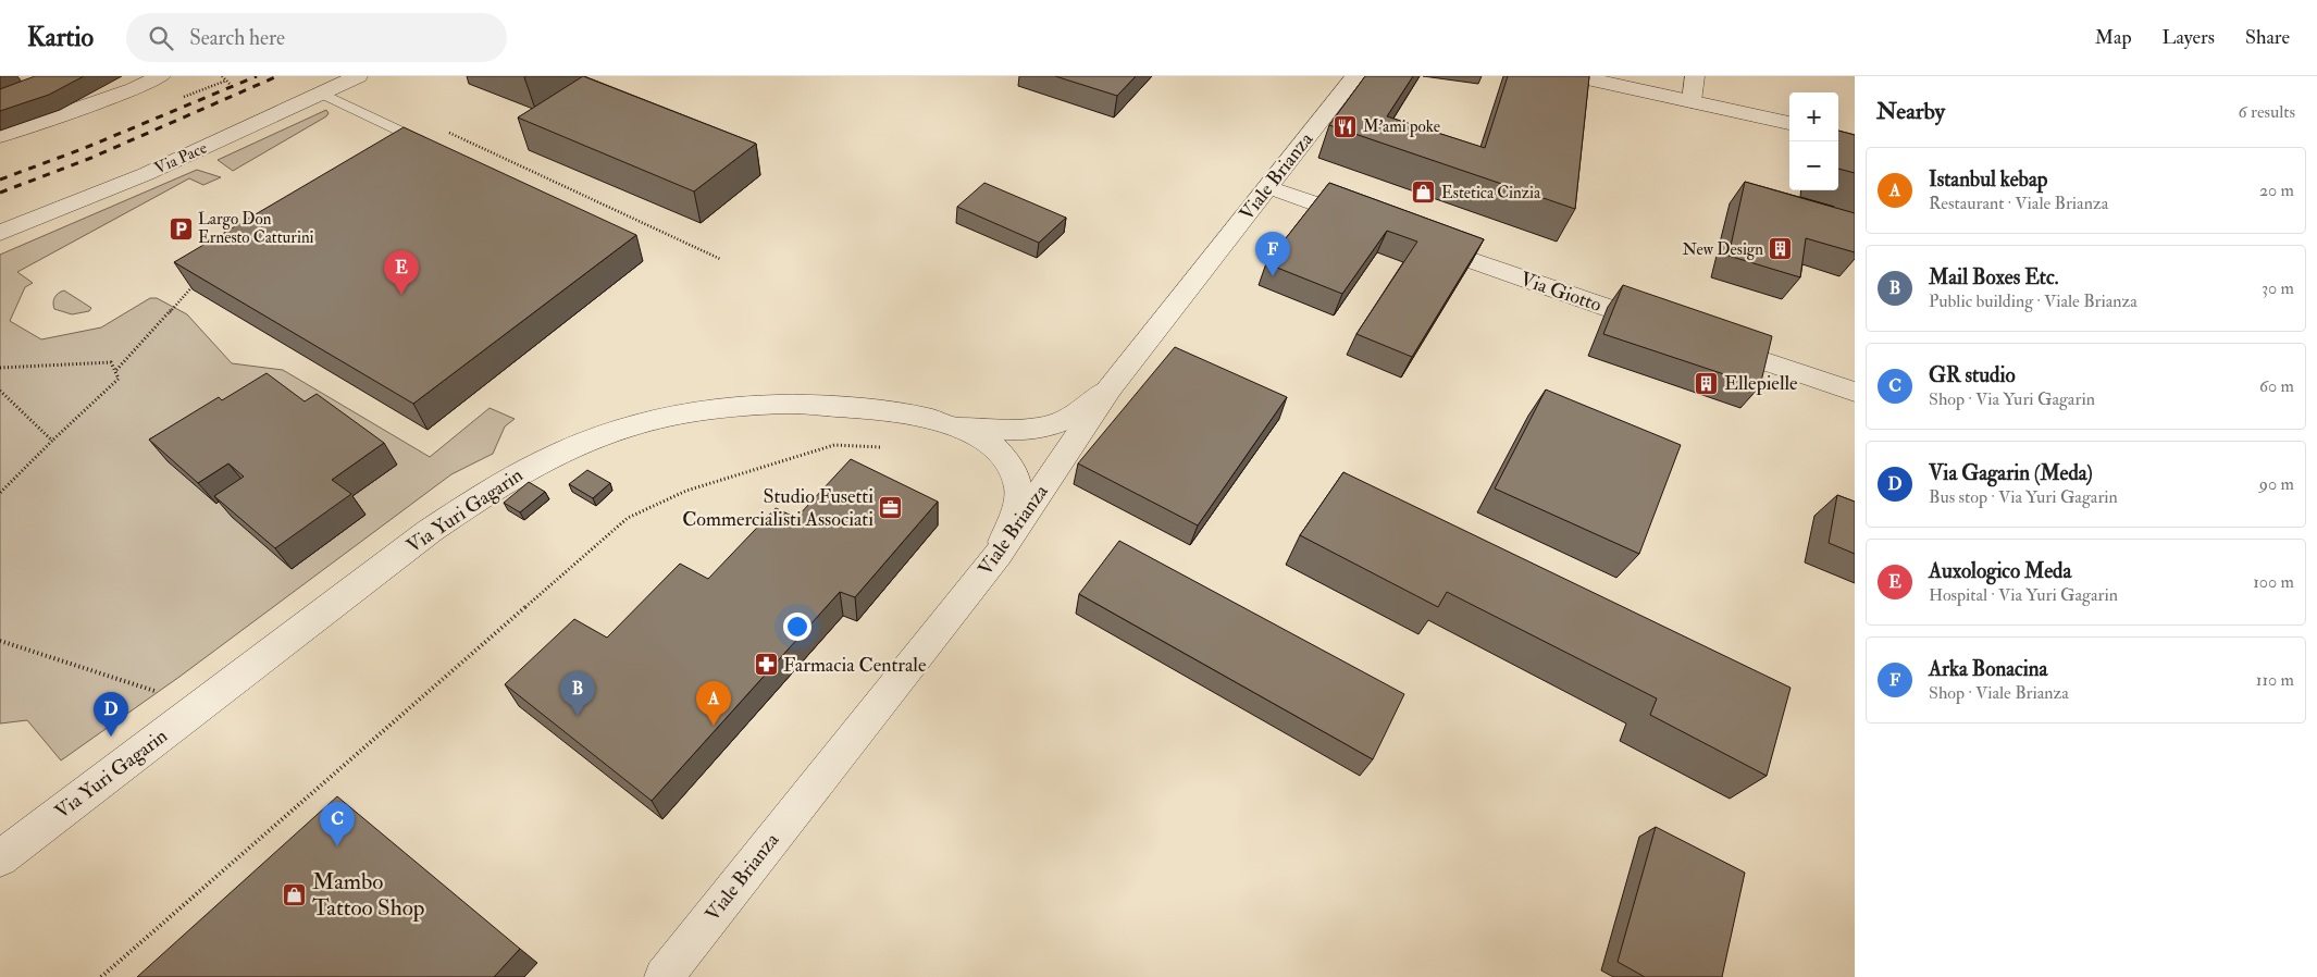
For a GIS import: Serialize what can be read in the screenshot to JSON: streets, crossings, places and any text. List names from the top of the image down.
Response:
{
  "streets": {
    "street": [
      "Via Pace",
      "Viale Brianza",
      "Via Giotto",
      "Via Yuri Gagarin"
    ]
  },
  "crossings": [
    ["Viale Brianza", "Via Yuri Gagarin"]
  ],
  "places": {
    "restaurant": ["M'ami poke"],
    "shop": ["Estetica Cinzia", "Mambo Tattoo Shop"],
    "parking": ["Largo Don Ernesto Catturini"],
    "building": ["New Design", "Ellepielle"],
    "office": ["Studio Fusetti Commercialisti Associati"],
    "pharmacy": ["Farmacia Centrale"]
  },
  "page": {
    "header": "Kartio",
    "search": "Search here",
    "nav": ["Map", "Layers", "Share"],
    "heading": ["Nearby", "6 results"],
    "map_buttons": ["+", "−"],
    "list": [
      {
        "mark": "A",
        "name": "Istanbul kebap",
        "note": "Restaurant · Viale Brianza",
        "value": "20 m"
      },
      {
        "mark": "B",
        "name": "Mail Boxes Etc.",
        "note": "Public building · Viale Brianza",
        "value": "30 m"
      },
      {
        "mark": "C",
        "name": "GR studio",
        "note": "Shop · Via Yuri Gagarin",
        "value": "60 m"
      },
      {
        "mark": "D",
        "name": "Via Gagarin (Meda)",
        "note": "Bus stop · Via Yuri Gagarin",
        "value": "90 m"
      },
      {
        "mark": "E",
        "name": "Auxologico Meda",
        "note": "Hospital · Via Yuri Gagarin",
        "value": "100 m"
      },
      {
        "mark": "F",
        "name": "Arka Bonacina",
        "note": "Shop · Viale Brianza",
        "value": "110 m"
      }
    ],
    "pins": [
      "F",
      "E",
      "B",
      "A",
      "D",
      "C"
    ]
  }
}
